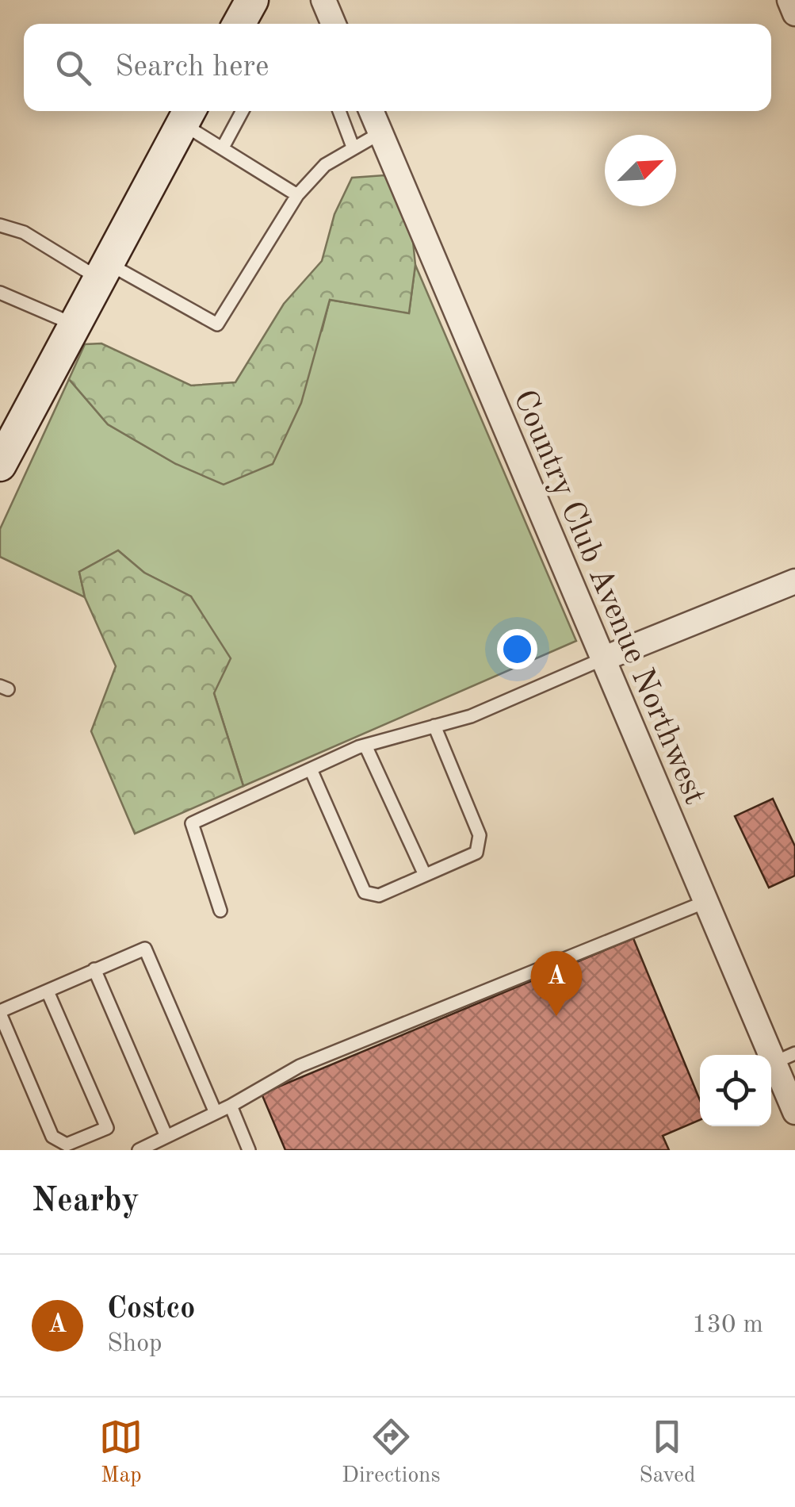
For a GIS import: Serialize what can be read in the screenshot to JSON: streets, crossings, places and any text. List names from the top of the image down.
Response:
{
  "streets": {
    "street": ["Country Club Avenue Northwest"]
  },
  "north": "top right",
  "page": {
    "search": "Search here",
    "pins": "A",
    "heading": "Nearby",
    "list": [
      {
        "mark": "A",
        "name": "Costco",
        "note": "Shop",
        "value": "130 m"
      }
    ],
    "nav": ["Map", "Directions", "Saved"]
  }
}
